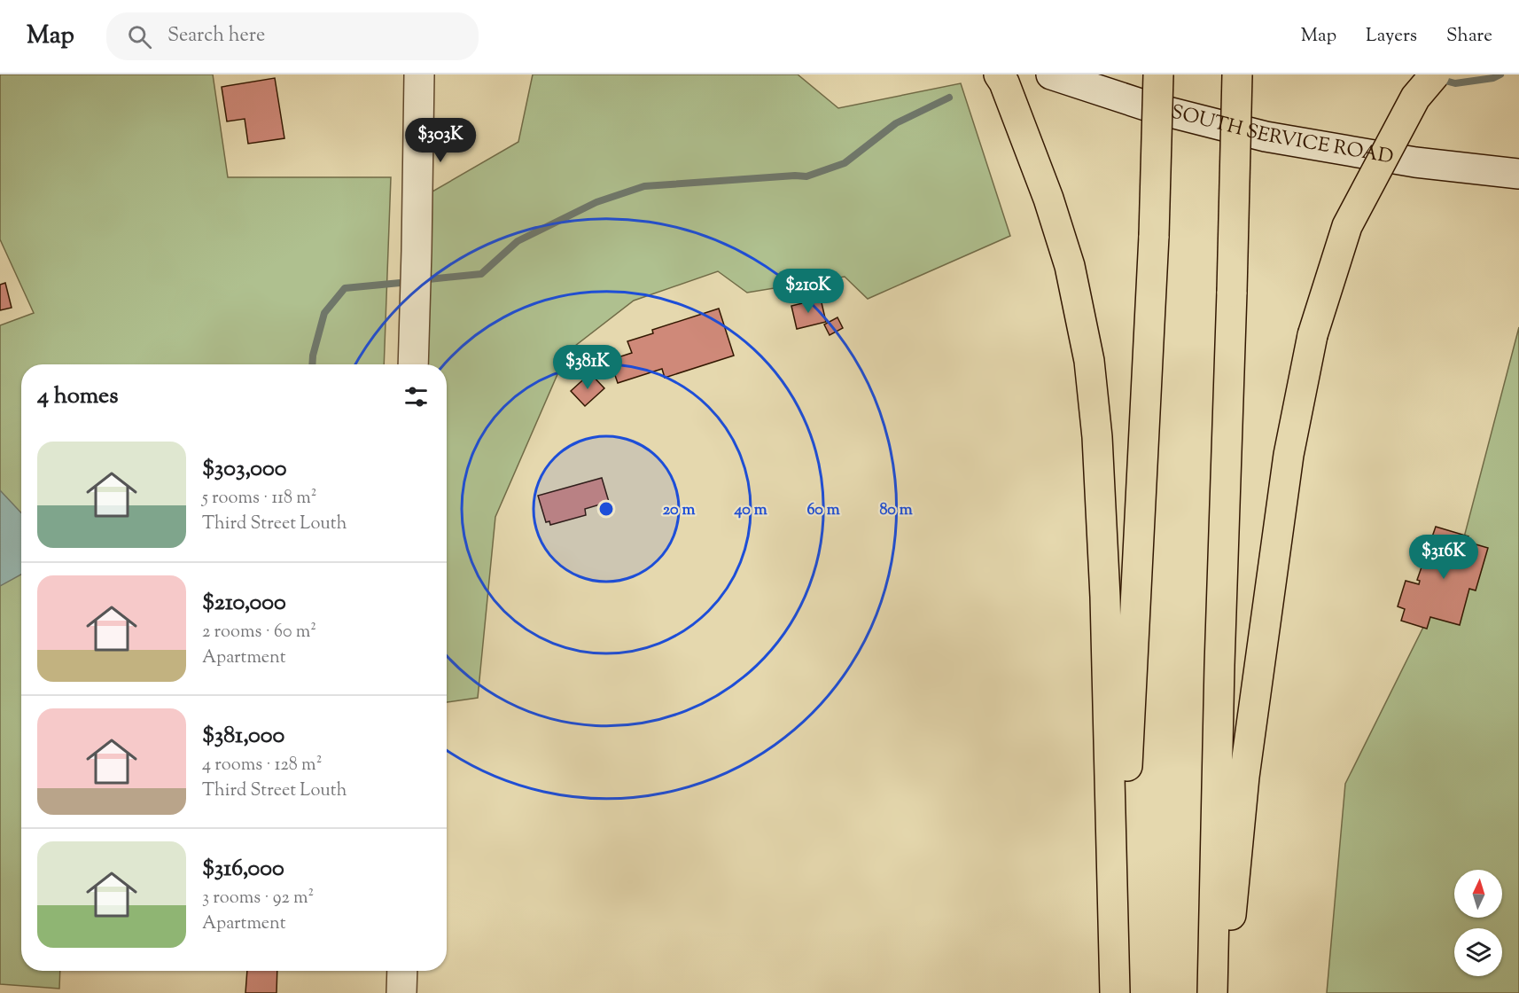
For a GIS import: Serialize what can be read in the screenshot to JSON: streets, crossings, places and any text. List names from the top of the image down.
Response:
{
  "streets": {
    "main road": ["SOUTH SERVICE ROAD"]
  },
  "north": "top",
  "page": {
    "header": "Map",
    "search": "Search here",
    "nav": ["Map", "Layers", "Share"],
    "price": [
      "$303K",
      "$210K",
      "$381K",
      "$316K"
    ],
    "heading": "4 homes",
    "list": [
      {
        "name": "$303,000",
        "note": "5 rooms · 118 m² · Third Street Louth"
      },
      {
        "name": "$210,000",
        "note": "2 rooms · 60 m² · Apartment"
      },
      {
        "name": "$381,000",
        "note": "4 rooms · 128 m² · Third Street Louth"
      },
      {
        "name": "$316,000",
        "note": "3 rooms · 92 m² · Apartment"
      }
    ]
  },
  "rings": [
    "20 m",
    "40 m",
    "60 m",
    "80 m"
  ]
}
